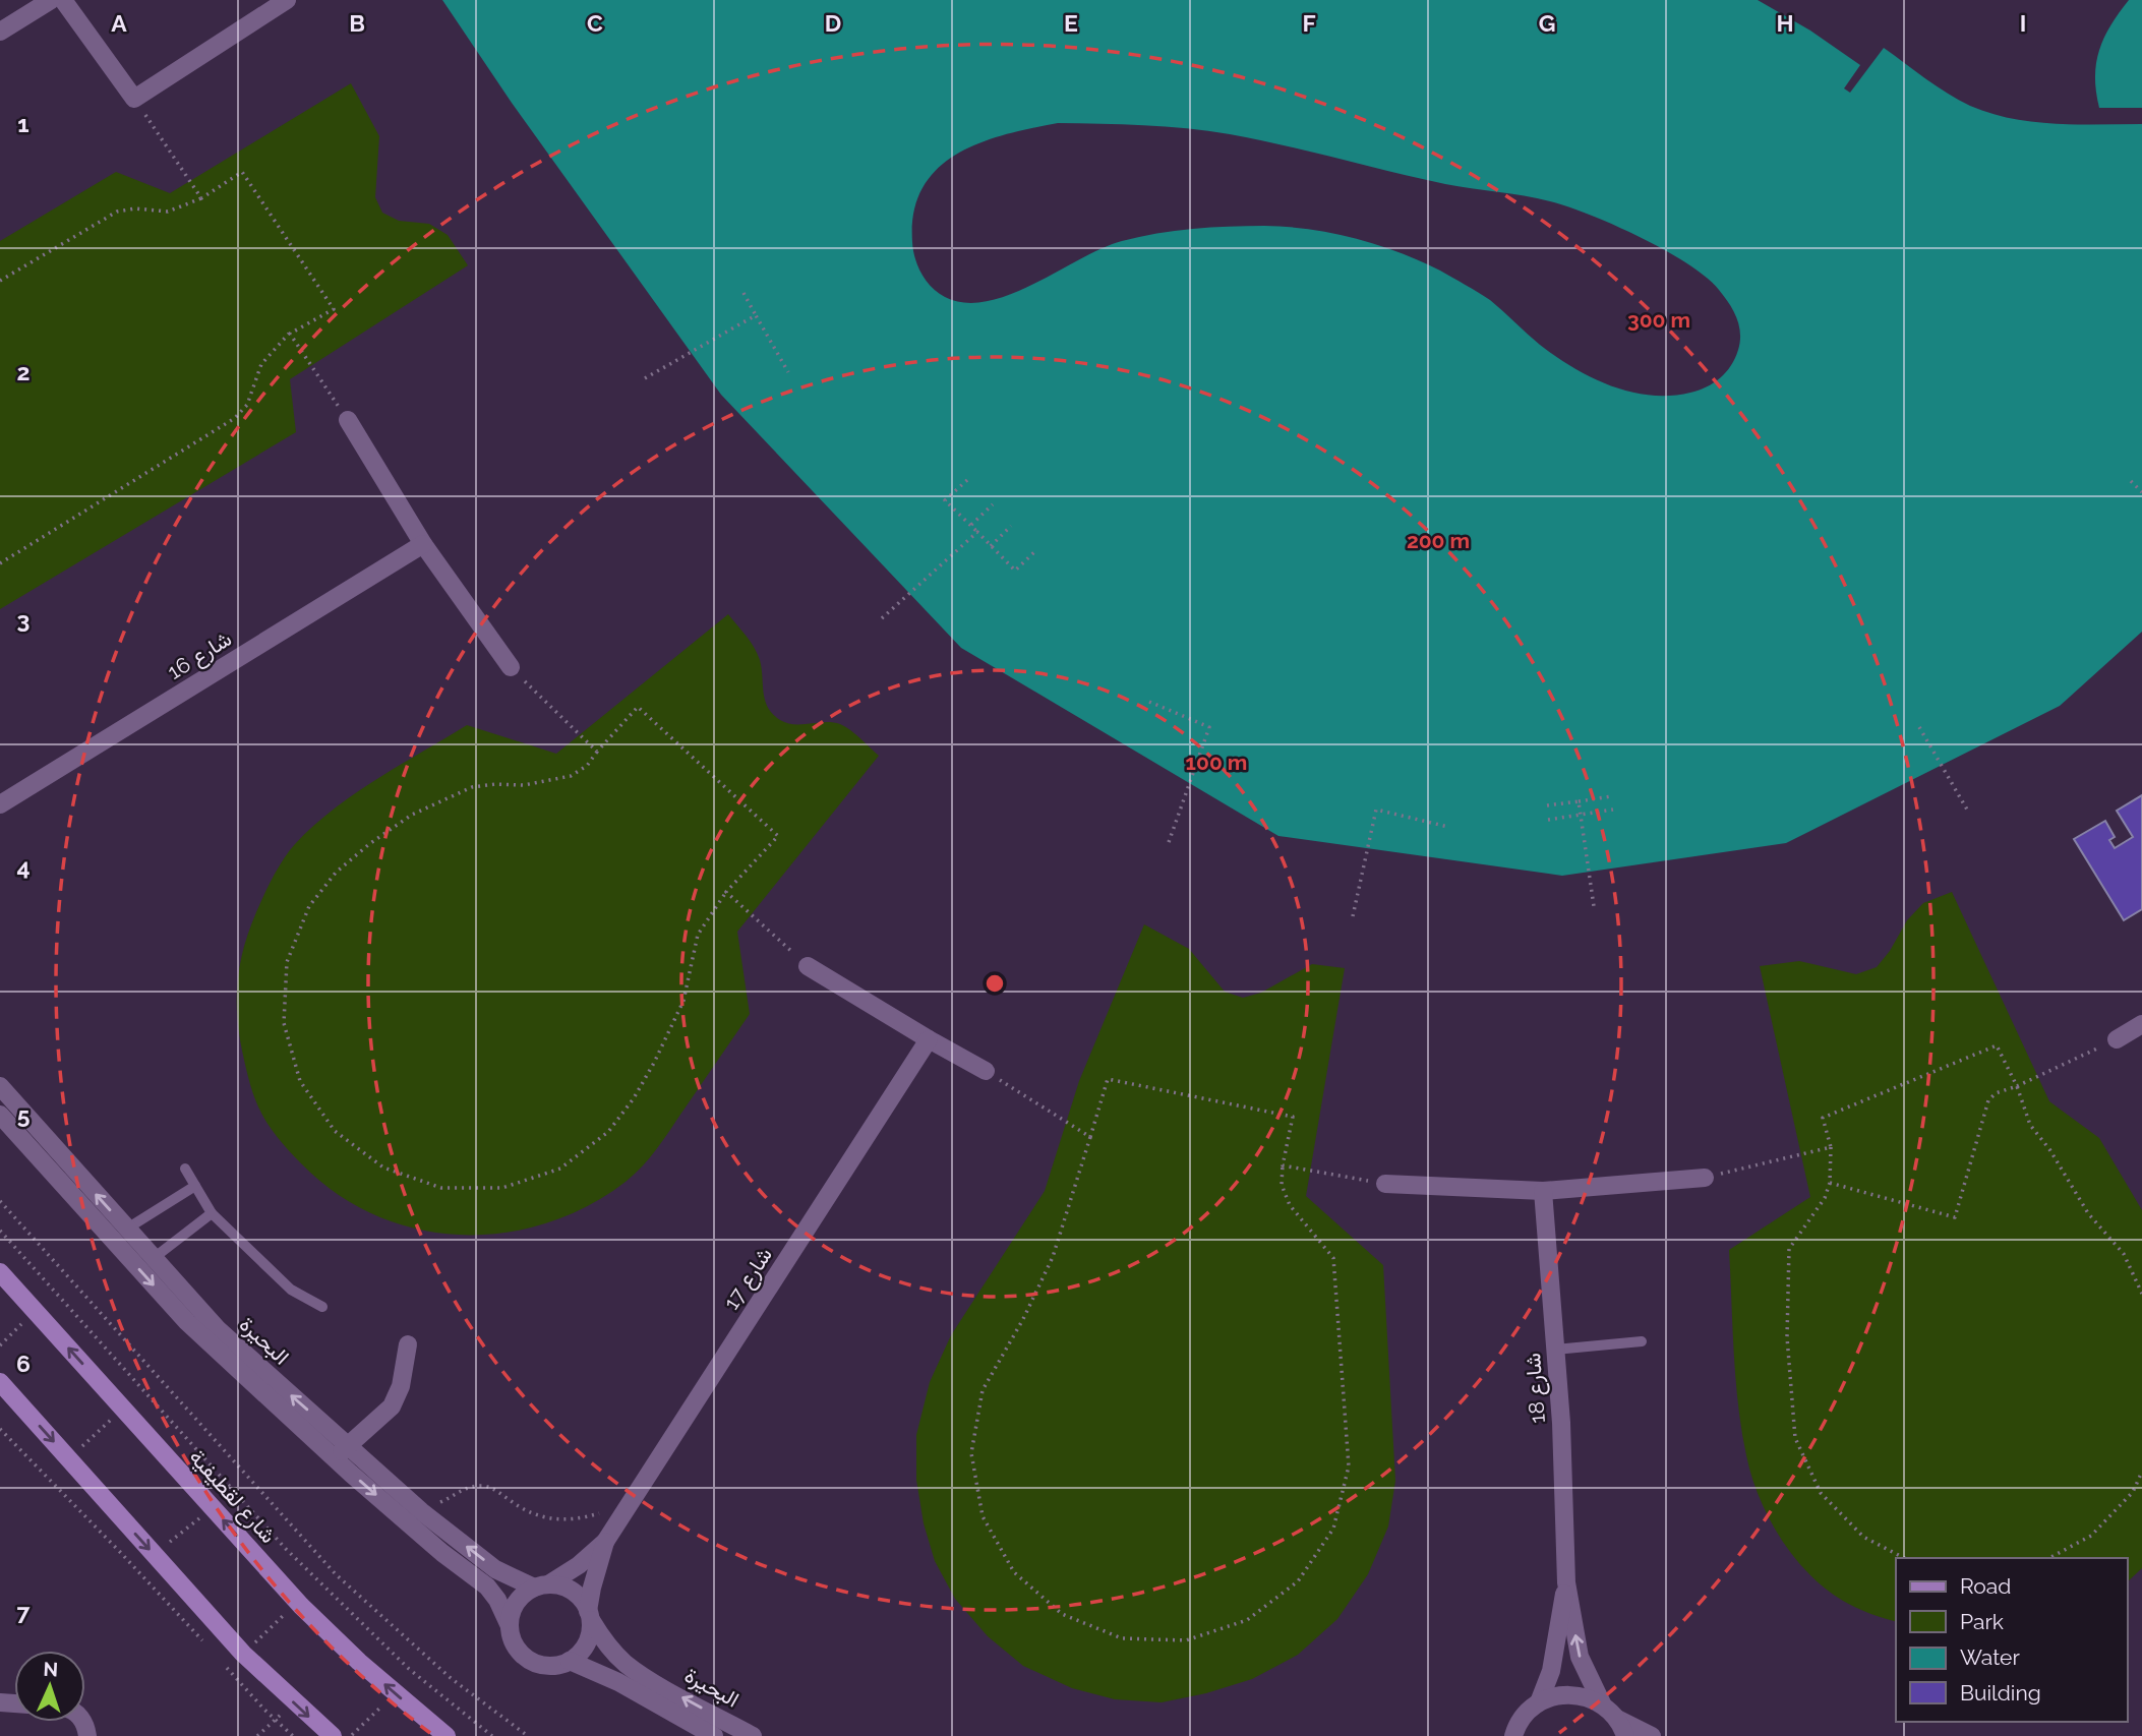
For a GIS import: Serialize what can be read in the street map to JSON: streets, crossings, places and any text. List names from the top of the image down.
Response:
{
  "streets": {
    "street": [
      "شارع 16",
      "شارع 17",
      "البحيرة",
      "شارع 18",
      "شارع لقطيفية"
    ]
  },
  "crossings": [
    ["شارع 17", "البحيرة"]
  ],
  "legend": [
    "Road",
    "Park",
    "Water",
    "Building"
  ],
  "north": "top",
  "grid": {
    "columns": [
      "A",
      "B",
      "C",
      "D",
      "E",
      "F",
      "G",
      "H",
      "I"
    ],
    "rows": [
      "1",
      "2",
      "3",
      "4",
      "5",
      "6",
      "7"
    ]
  },
  "rings": ["300 m", "200 m", "100 m"]
}
